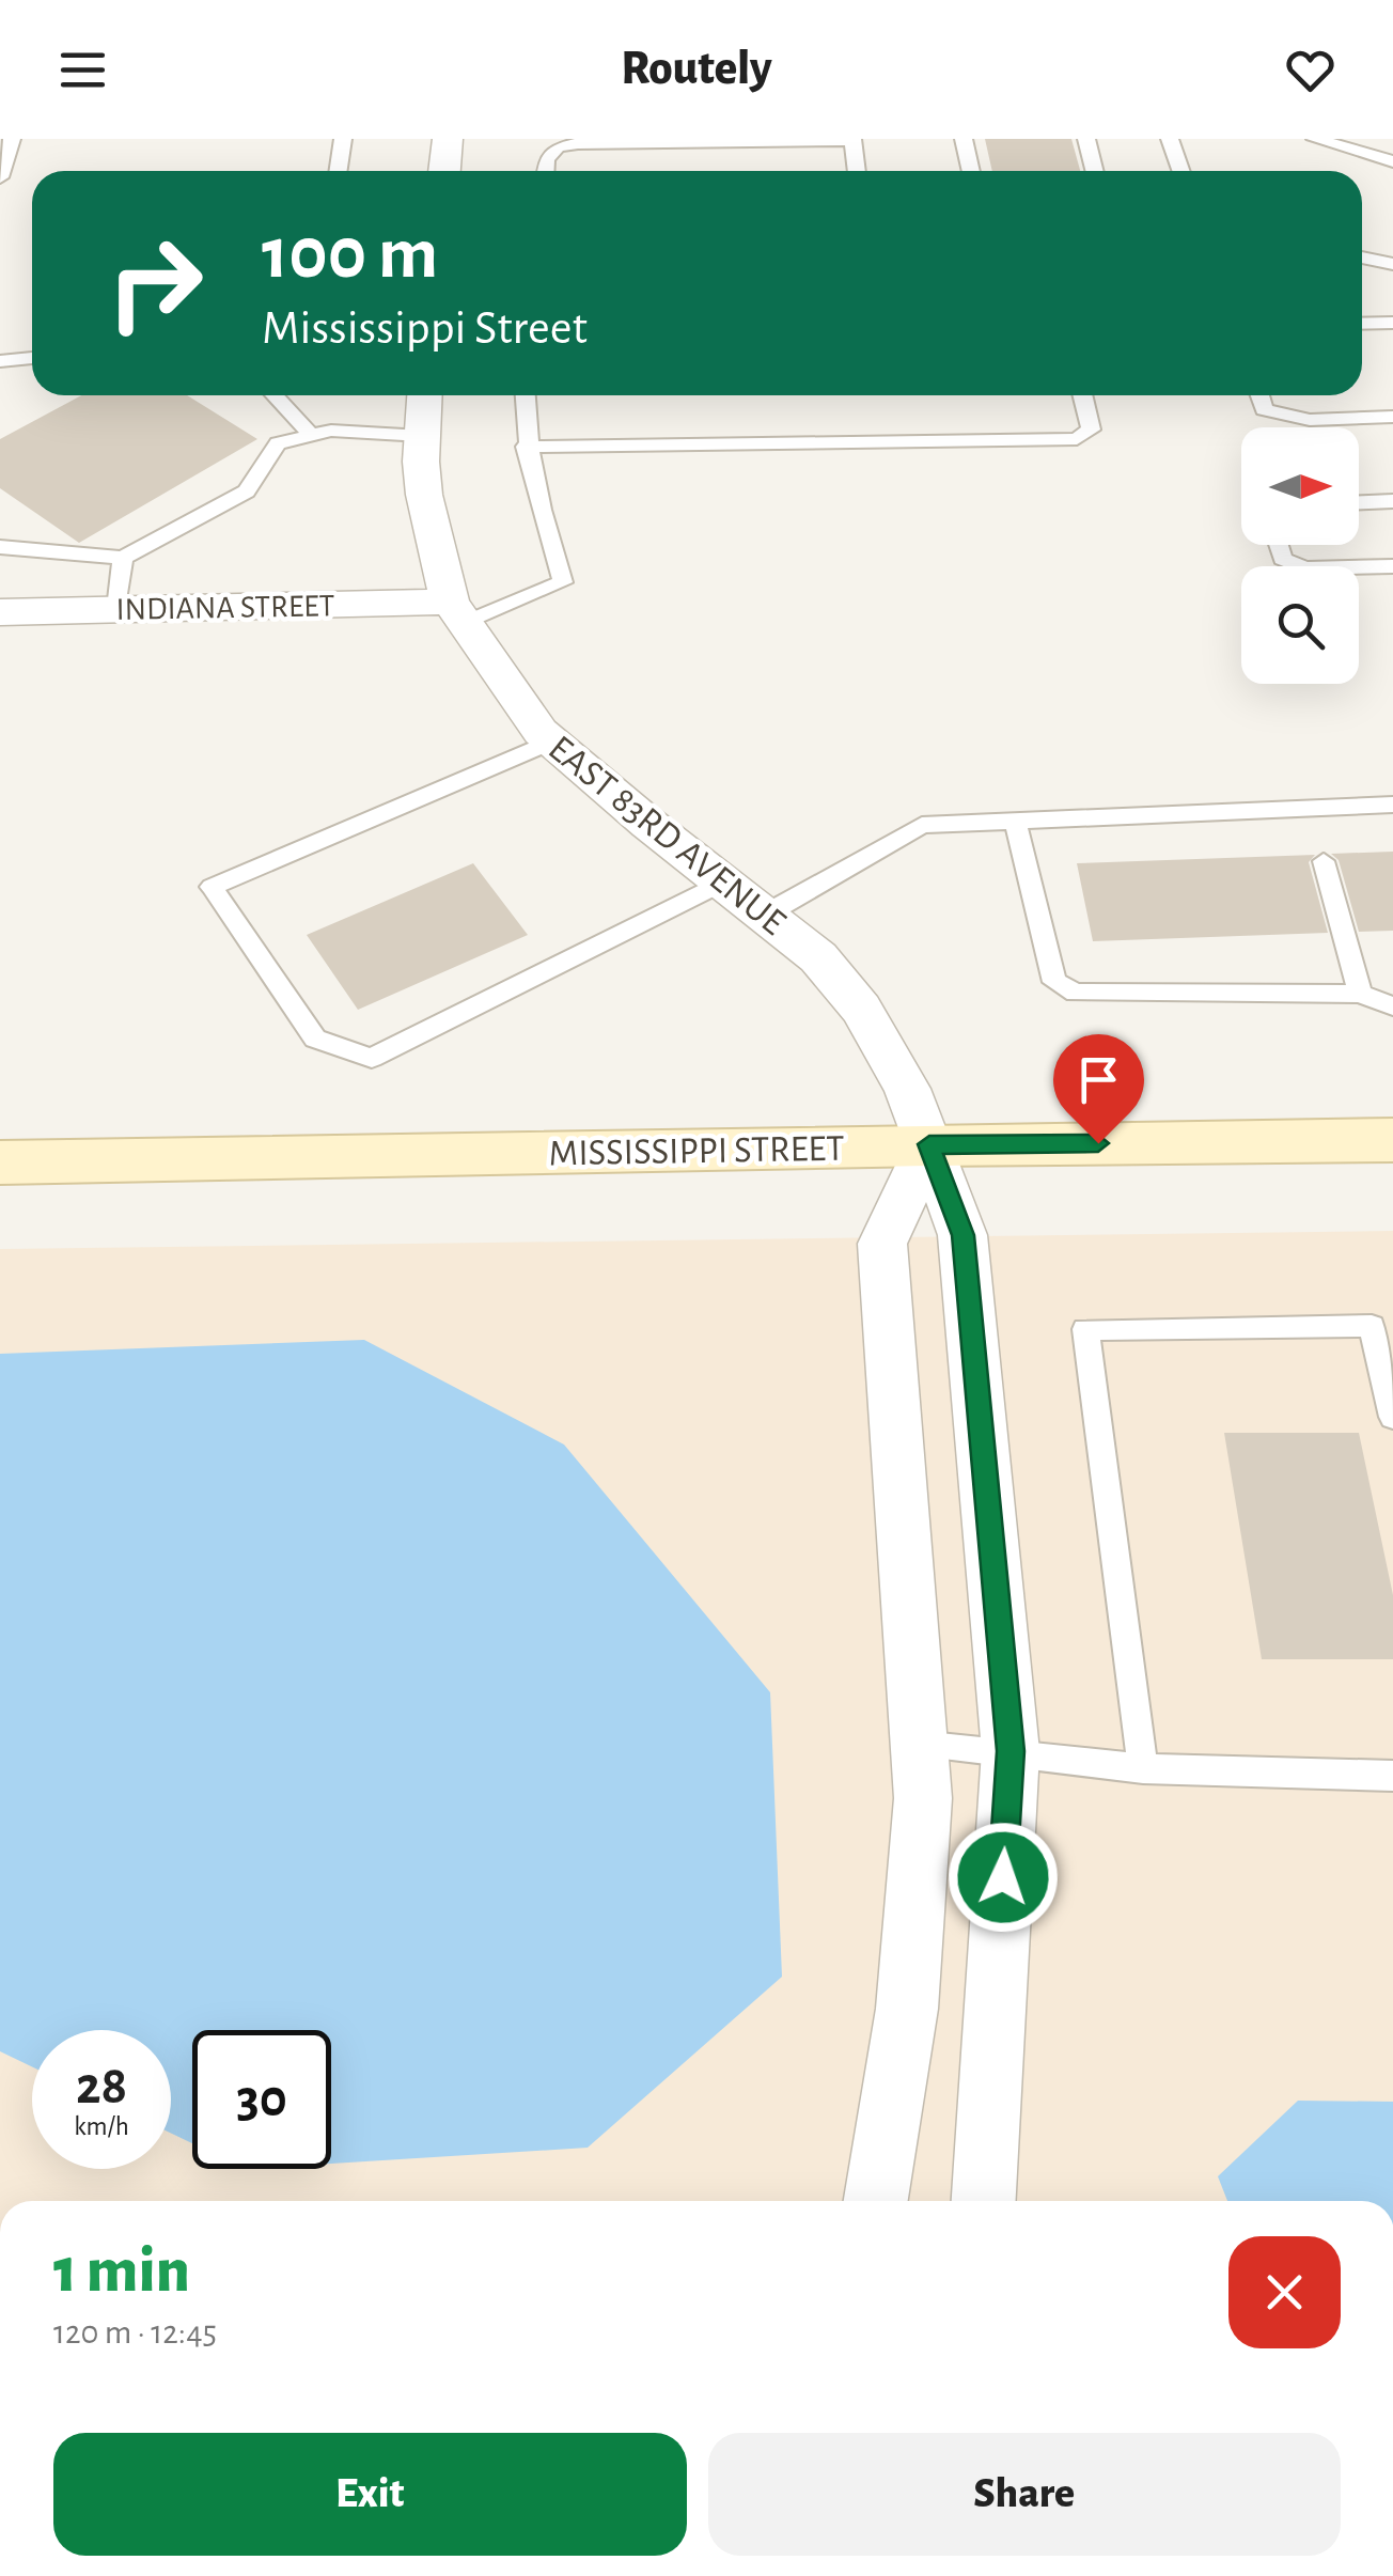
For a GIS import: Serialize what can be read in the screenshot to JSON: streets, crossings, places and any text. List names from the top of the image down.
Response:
{
  "streets": {
    "street": ["INDIANA STREET", "EAST 83RD AVENUE", "MISSISSIPPI STREET"]
  },
  "crossings": [
    ["INDIANA STREET", "EAST 83RD AVENUE"],
    ["EAST 83RD AVENUE", "MISSISSIPPI STREET"]
  ],
  "north": "right",
  "page": {
    "header": "Routely",
    "turn": ["100 m", "Mississippi Street"],
    "speed": "28 km/h",
    "limit": "30",
    "heading": ["1 min", "120 m · 12:45"],
    "buttons": ["Exit", "Share"]
  }
}
